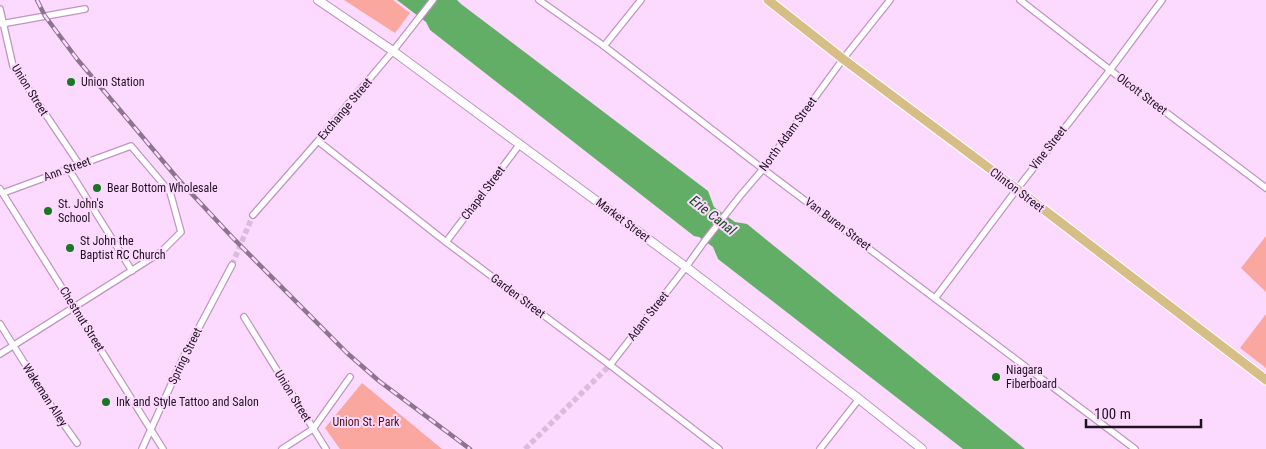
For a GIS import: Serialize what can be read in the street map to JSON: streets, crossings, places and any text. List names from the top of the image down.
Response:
{
  "streets": {
    "main road": ["Clinton Street"],
    "street": [
      "Union Street",
      "Olcott Street",
      "Exchange Street",
      "North Adam Street",
      "Vine Street",
      "Ann Street",
      "Chapel Street",
      "Market Street",
      "Van Buren Street",
      "Garden Street",
      "Adam Street",
      "Chestnut Street",
      "Spring Street",
      "Wakeman Alley"
    ]
  },
  "crossings": [
    ["Union Street", "Ann Street"],
    ["Olcott Street", "Vine Street"],
    ["Exchange Street", "Market Street"],
    ["Exchange Street", "Garden Street"],
    ["North Adam Street", "Clinton Street"],
    ["North Adam Street", "Market Street"],
    ["North Adam Street", "Van Buren Street"],
    ["North Adam Street", "Adam Street"],
    ["Vine Street", "Clinton Street"],
    ["Vine Street", "Van Buren Street"],
    ["Ann Street", "Chestnut Street"],
    ["Chapel Street", "Market Street"],
    ["Chapel Street", "Garden Street"],
    ["Market Street", "Adam Street"],
    ["Garden Street", "Adam Street"],
    ["Chestnut Street", "Spring Street"]
  ],
  "water": ["Erie Canal"],
  "parks": ["Union St. Park"],
  "places": [
    "Union Station",
    "Bear Bottom Wholesale",
    "St. John's School",
    "St John the Baptist RC Church",
    "Niagara Fiberboard",
    "Ink and Style Tattoo and Salon"
  ],
  "scale_bar": "100 m"
}
